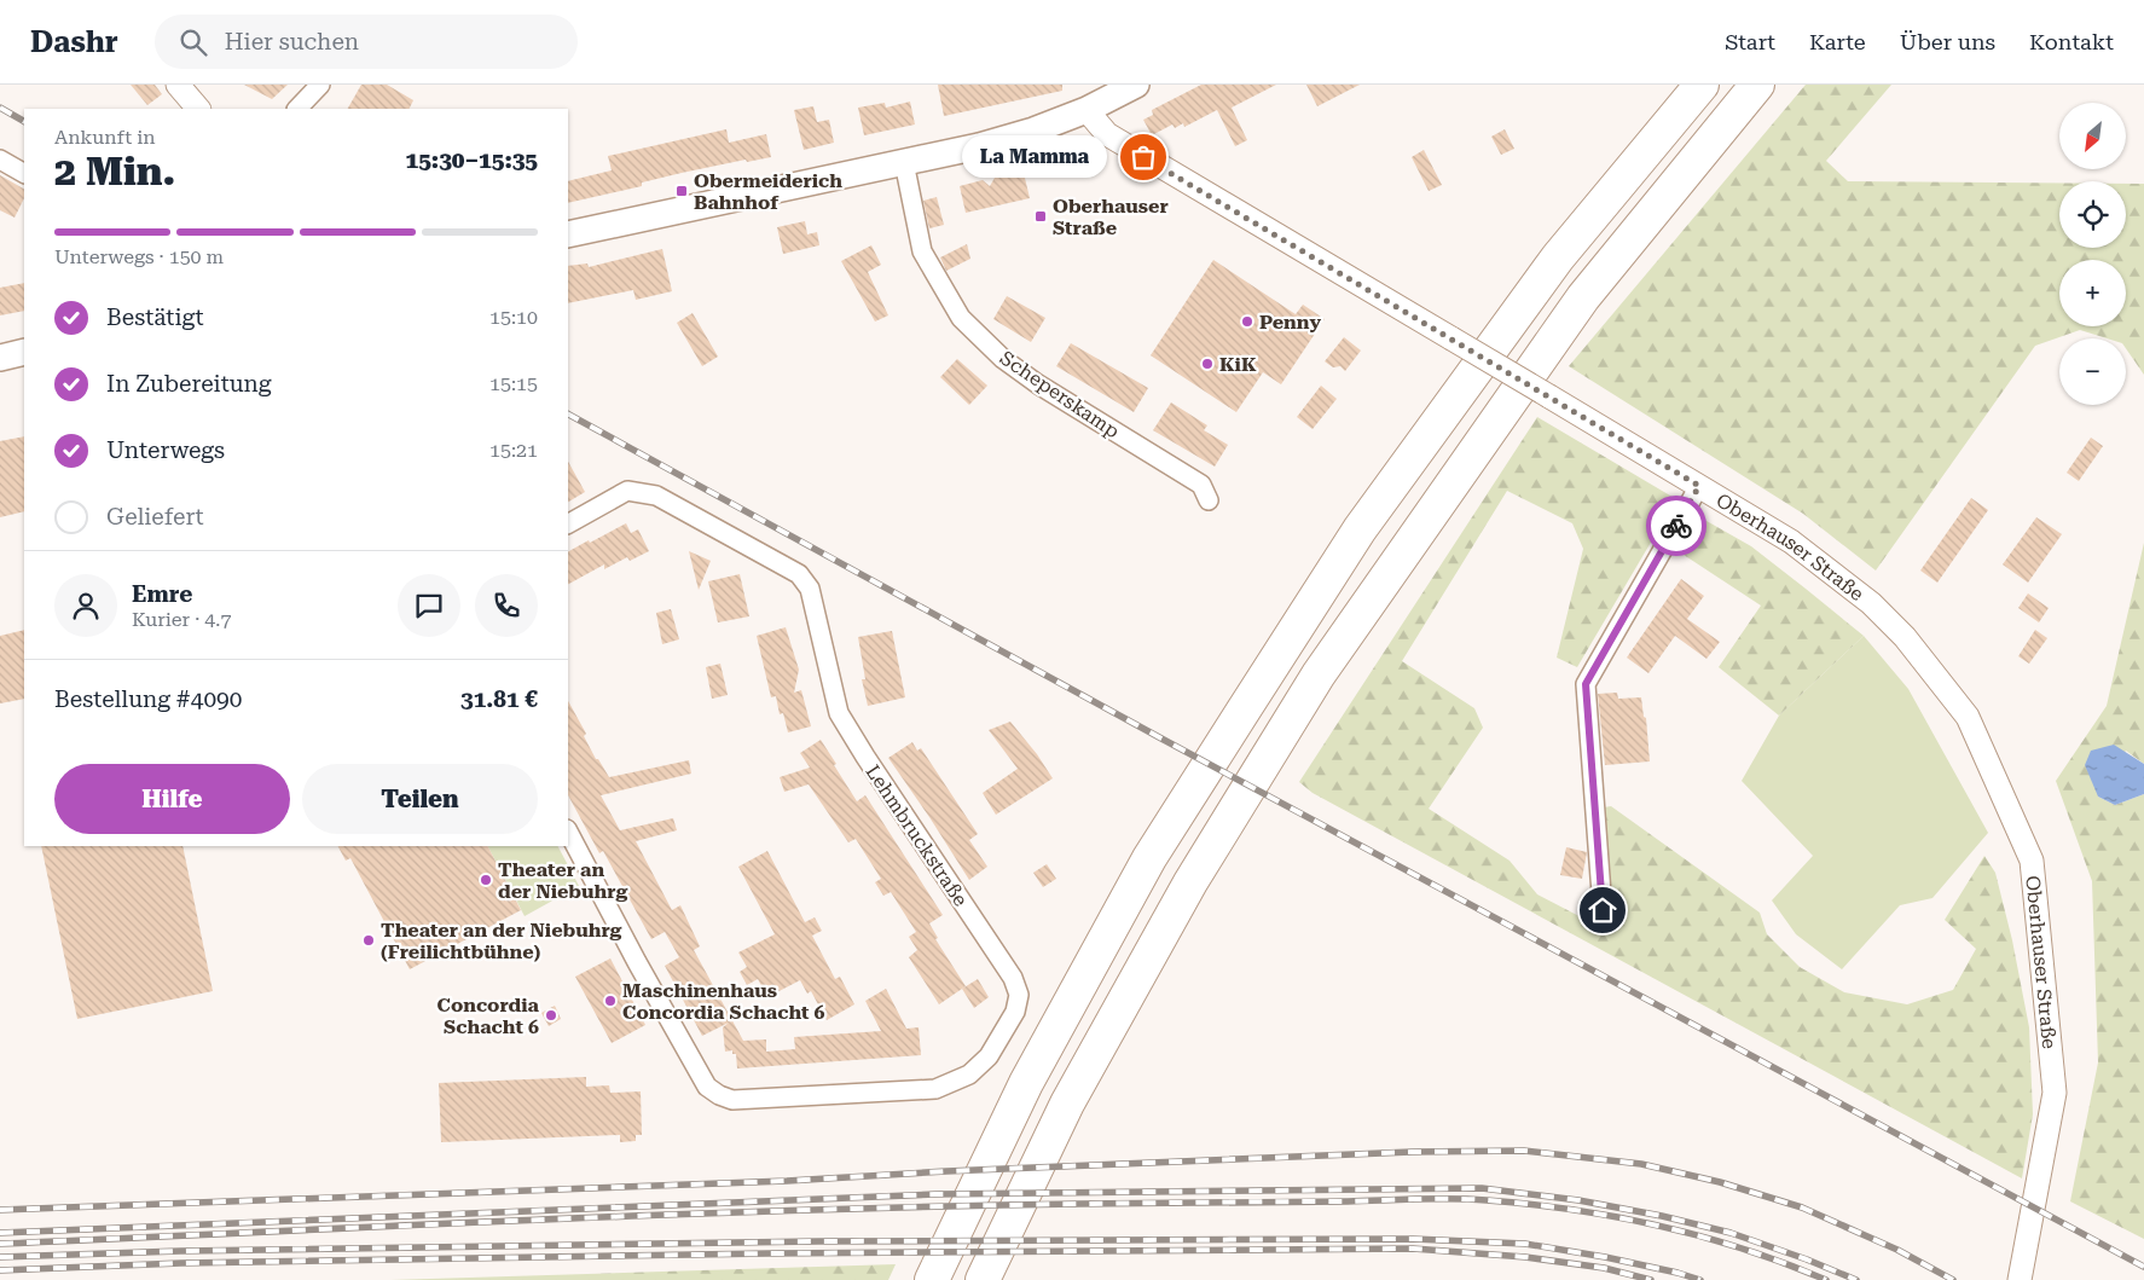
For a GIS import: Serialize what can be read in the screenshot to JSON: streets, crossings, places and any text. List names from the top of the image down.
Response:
{
  "streets": {
    "street": ["Scheperskamp", "Oberhauser Straße", "Lehmbruckstraße"]
  },
  "places": {
    "other": [
      "La Mamma",
      "Penny",
      "KiK",
      "Theater an der Niebuhrg",
      "Theater an der Niebuhrg (Freilichtbühne)",
      "Maschinenhaus Concordia Schacht 6",
      "Concordia Schacht 6"
    ],
    "transit": ["Obermeiderich Bahnhof", "Oberhauser Straße"]
  },
  "north": "bottom left",
  "page": {
    "header": "Dashr",
    "search": "Hier suchen",
    "nav": [
      "Start",
      "Karte",
      "Über uns",
      "Kontakt"
    ],
    "map_buttons": ["+", "−"],
    "heading": ["2 Min.", "Ankunft in", "15:30–15:35"],
    "panel": [
      "Emre",
      "Kurier · 4.7",
      "Bestellung #4090",
      "31.81 €"
    ],
    "bubble": "La Mamma",
    "bar": "Unterwegs · 150 m",
    "list": [
      ["Bestätigt", "15:10"],
      ["In Zubereitung", "15:15"],
      ["Unterwegs", "15:21"],
      "Geliefert"
    ],
    "buttons": ["Hilfe", "Teilen"]
  }
}
